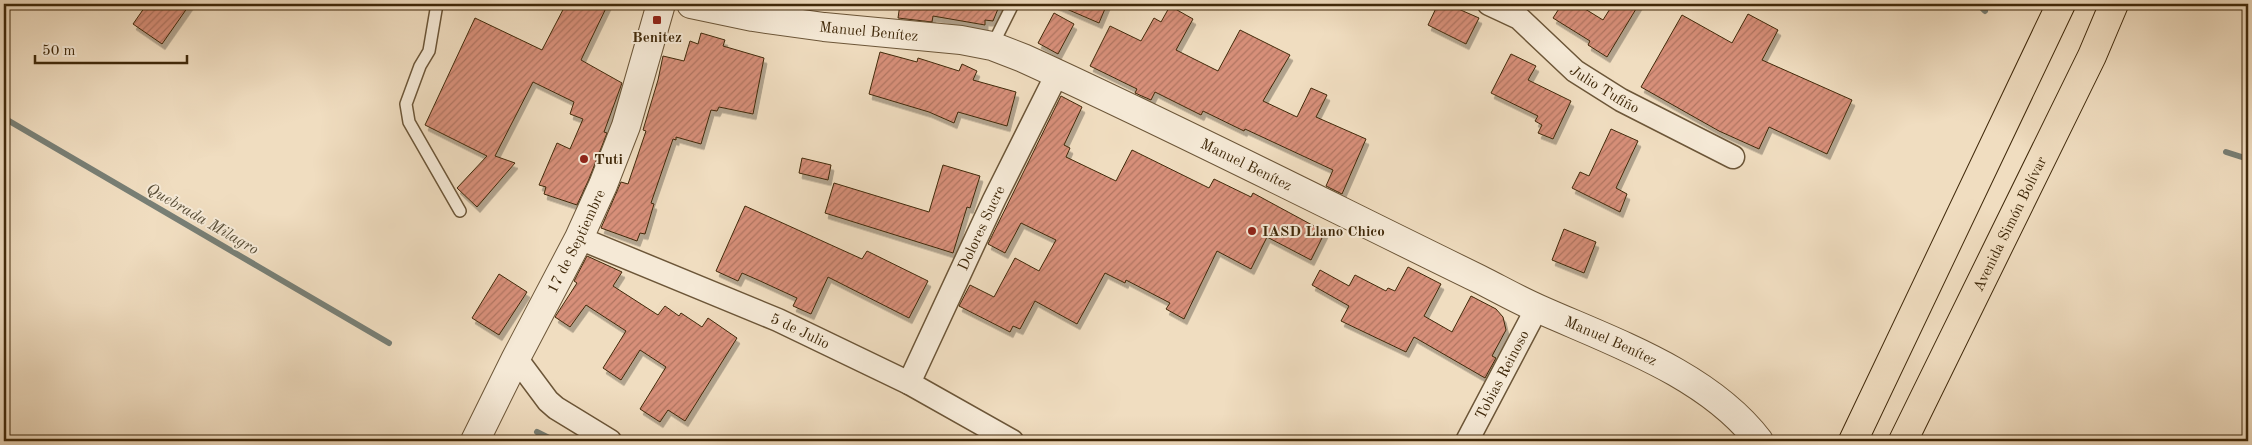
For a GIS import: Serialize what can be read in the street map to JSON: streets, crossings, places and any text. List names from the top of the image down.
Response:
{
  "streets": {
    "highway": ["Avenida Simón Bolívar"],
    "street": [
      "Manuel Benítez",
      "Julio Tufiño",
      "Dolores Sucre",
      "17 de Septiembre",
      "5 de Julio",
      "Tobias Reinoso"
    ]
  },
  "crossings": [
    ["Manuel Benítez", "Dolores Sucre"],
    ["Manuel Benítez", "Tobias Reinoso"],
    ["Dolores Sucre", "5 de Julio"],
    ["17 de Septiembre", "5 de Julio"]
  ],
  "water": ["Quebrada Milagro"],
  "places": {
    "transit": ["Benitez"],
    "other": ["Tuti", "IASD Llano Chico"]
  },
  "scale_bar": "50 m"
}
